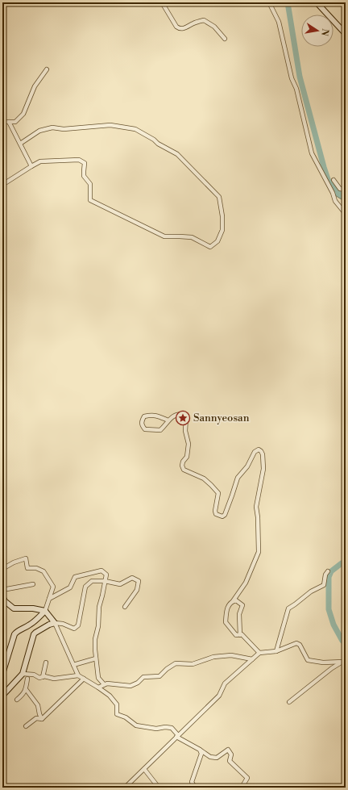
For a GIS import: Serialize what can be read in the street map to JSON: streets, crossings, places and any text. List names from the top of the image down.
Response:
{
  "places": {
    "place": ["Sannyeosan"]
  },
  "north": "right"
}
